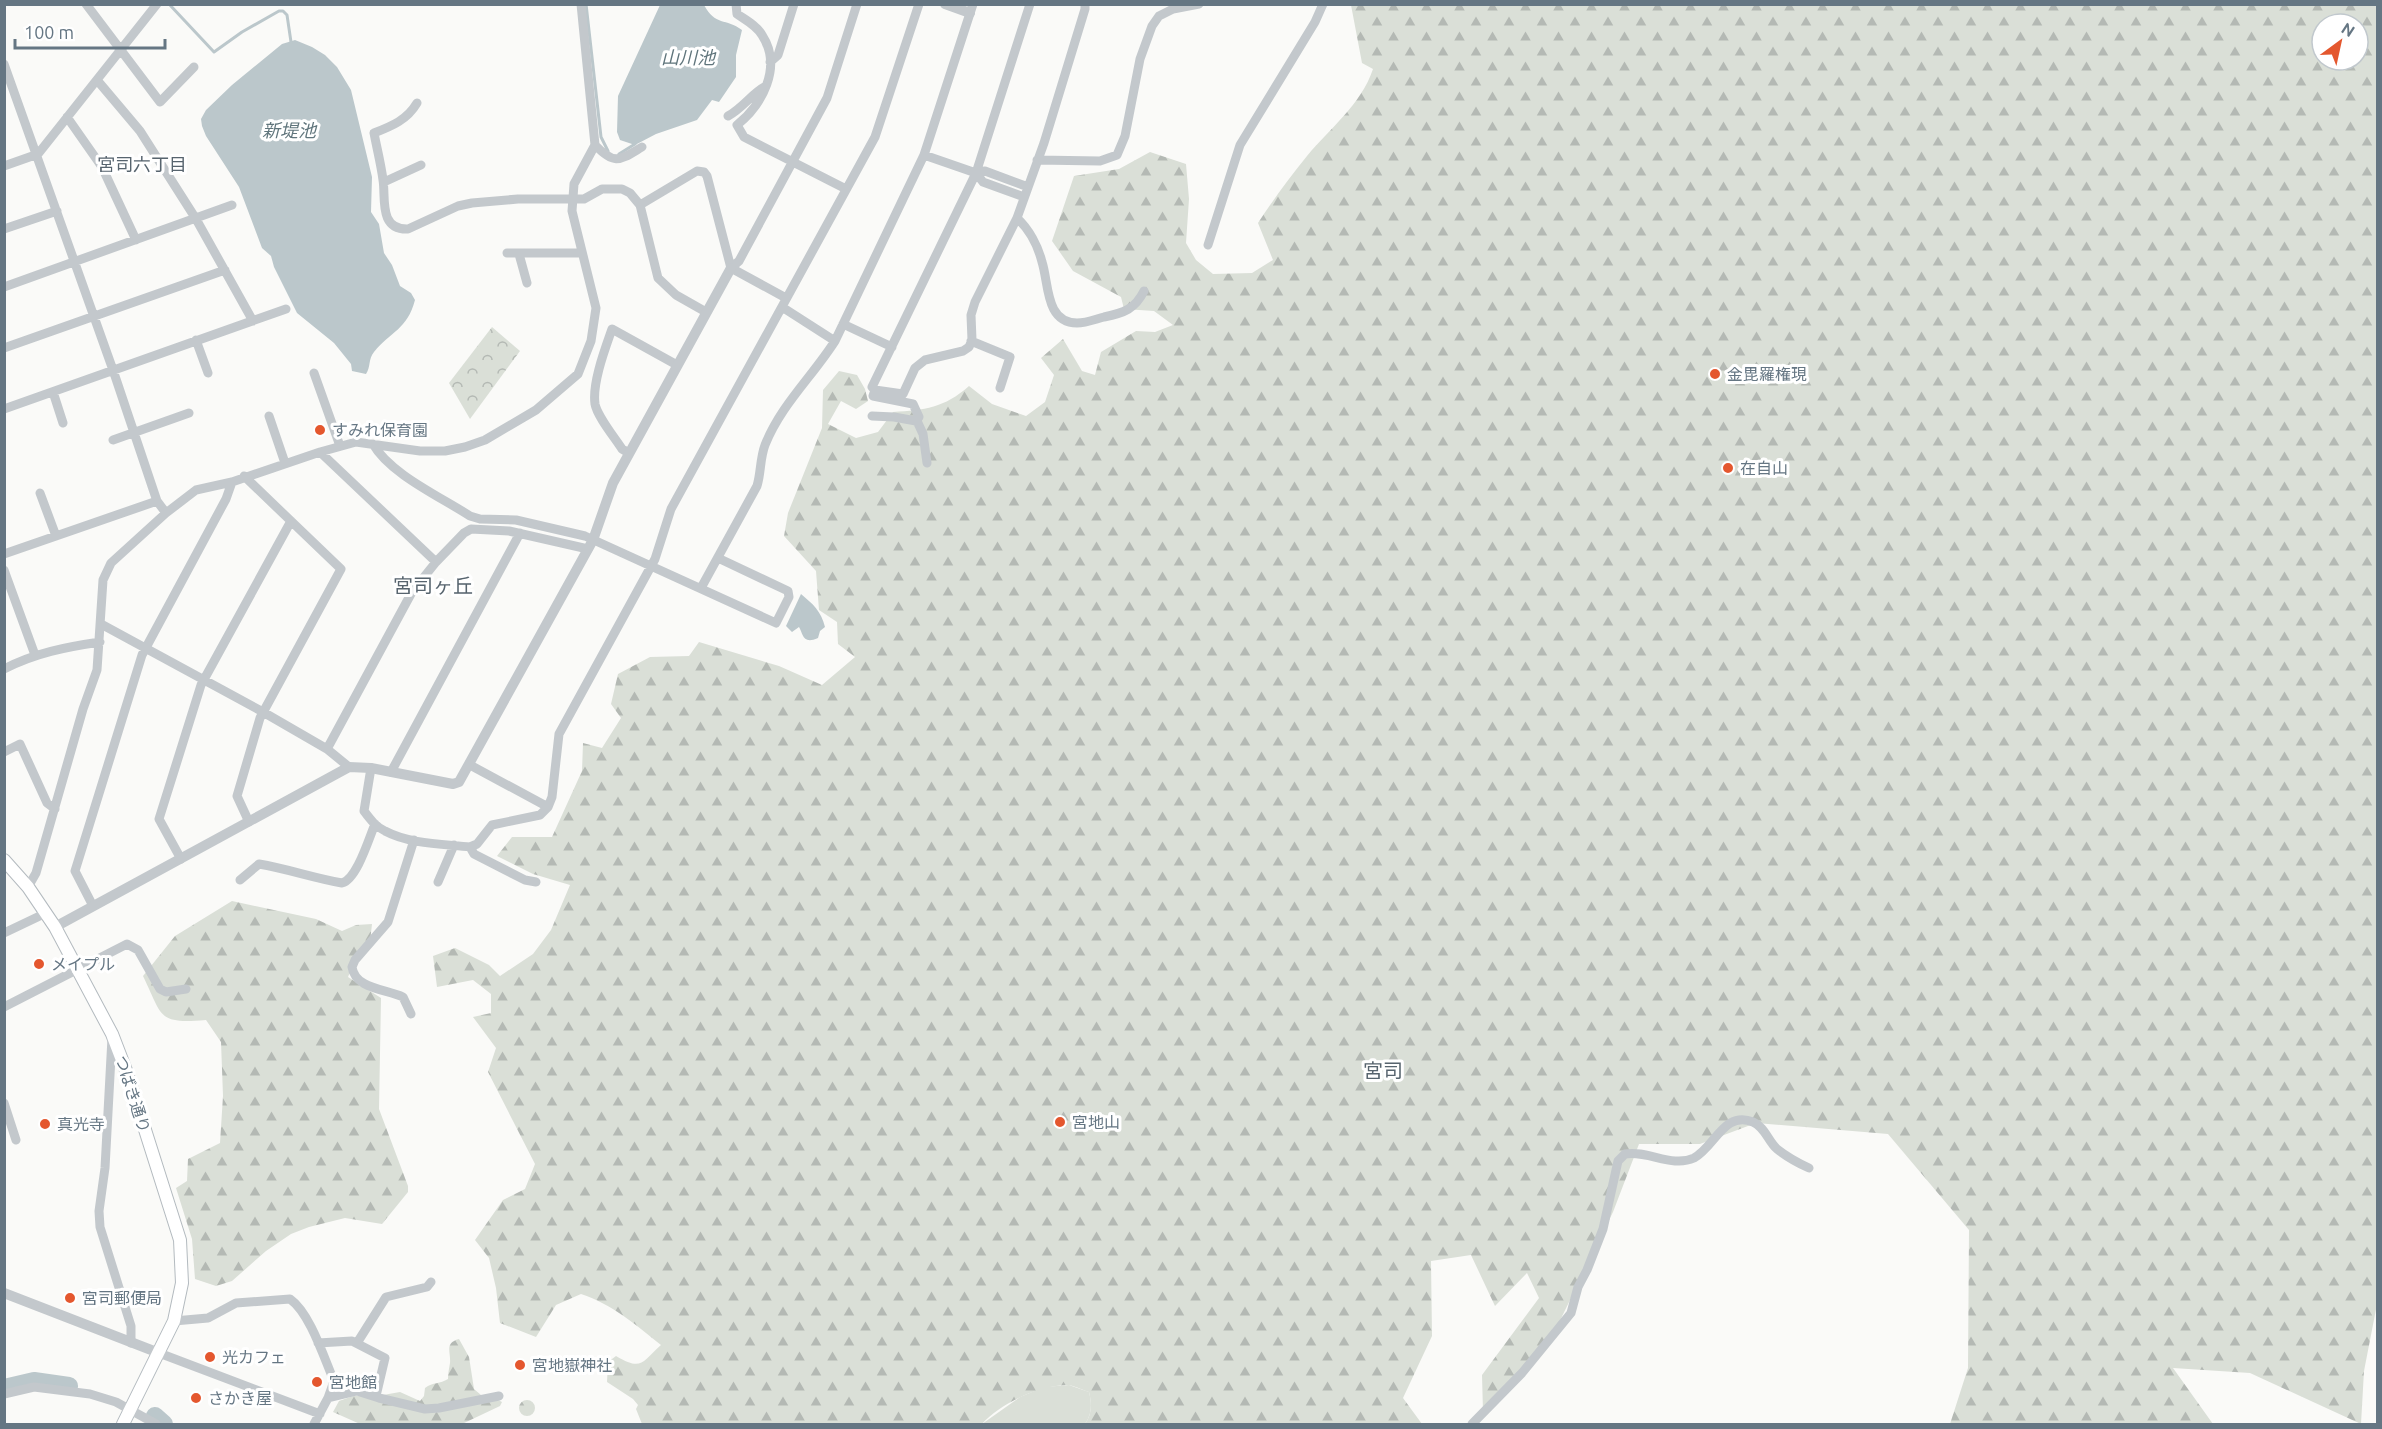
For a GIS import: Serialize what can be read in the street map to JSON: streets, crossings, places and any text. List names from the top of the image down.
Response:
{
  "streets": {
    "main road": ["つばき通り"]
  },
  "districts": ["宮司六丁目", "宮司ヶ丘", "宮司"],
  "water": ["山川池", "新堤池"],
  "places": [
    "金毘羅権現",
    "すみれ保育園",
    "在自山",
    "メイプル",
    "宮地山",
    "真光寺",
    "宮司郵便局",
    "光カフェ",
    "宮地嶽神社",
    "宮地館",
    "さかき屋"
  ],
  "scale_bar": "100 m",
  "north": "top right"
}
